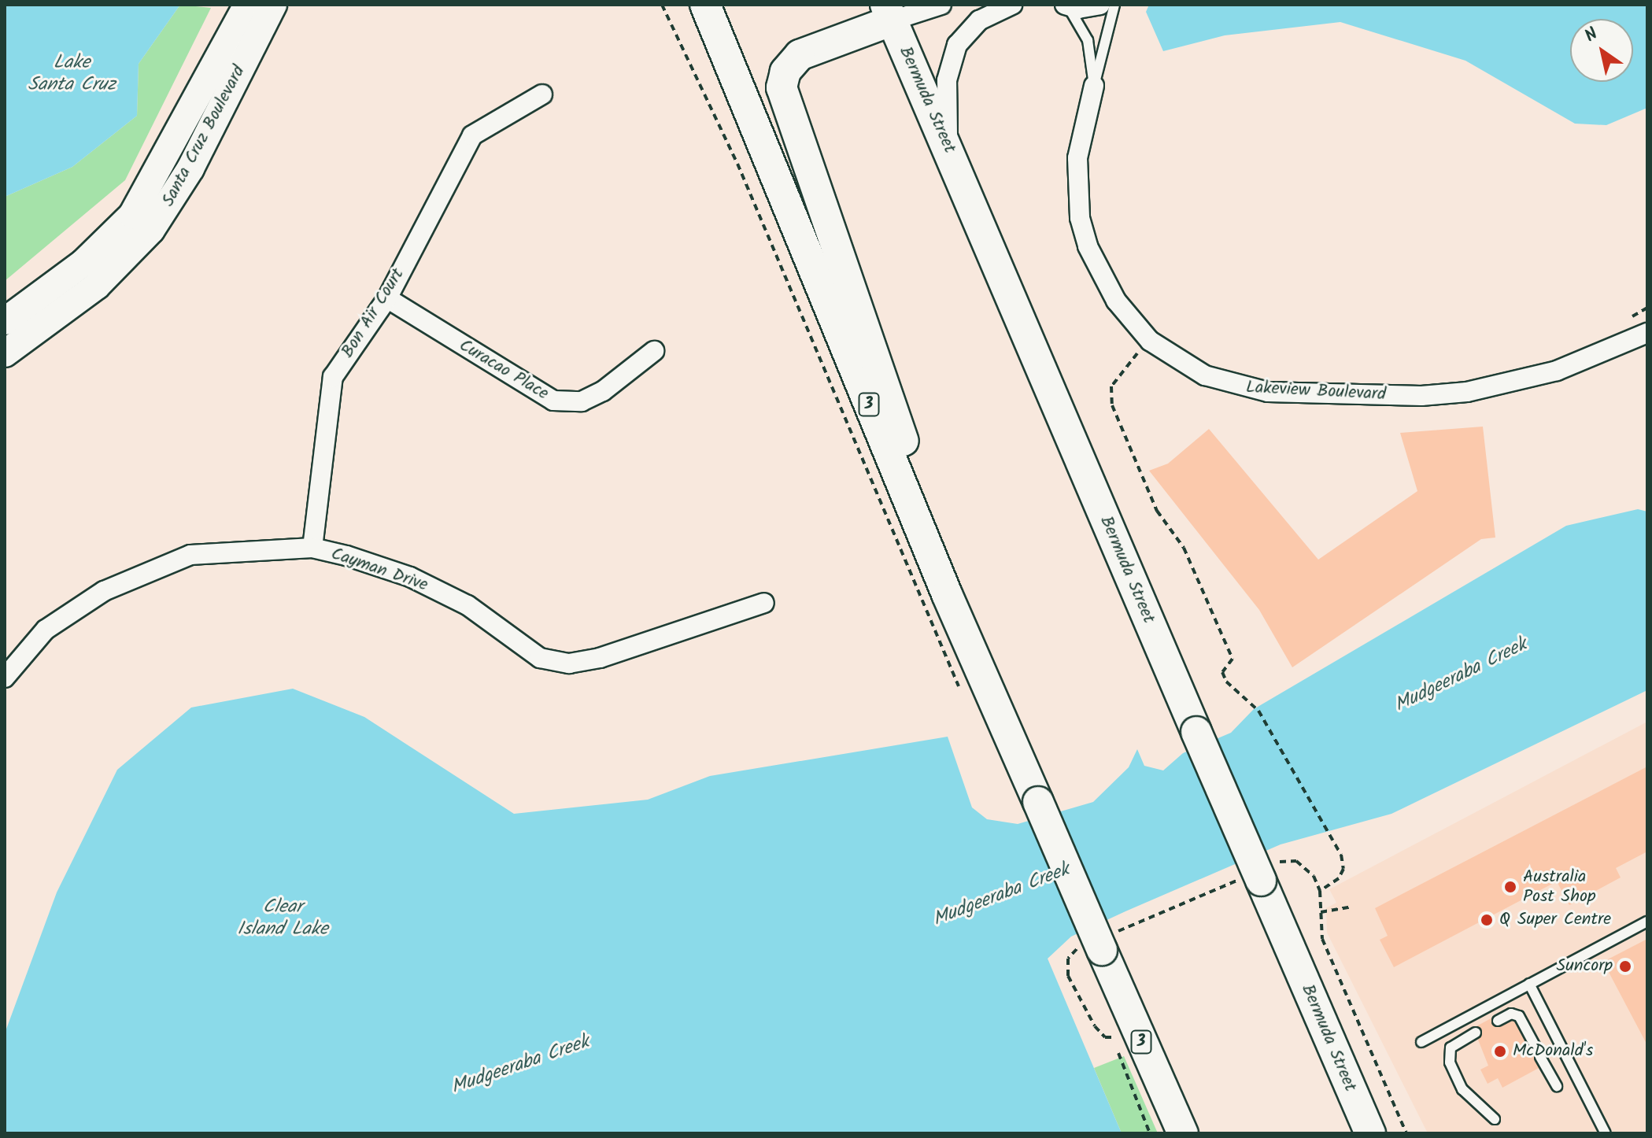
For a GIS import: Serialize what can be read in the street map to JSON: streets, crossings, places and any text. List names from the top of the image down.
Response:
{
  "streets": {
    "main road": ["Bermuda Street", "3"],
    "street": [
      "Santa Cruz Boulevard",
      "Bon Air Court",
      "Curacao Place",
      "Lakeview Boulevard",
      "Cayman Drive"
    ]
  },
  "crossings": [
    ["Bon Air Court", "Curacao Place"],
    ["Bon Air Court", "Cayman Drive"]
  ],
  "water": ["Lake Santa Cruz", "Mudgeeraba Creek", "Clear Island Lake"],
  "places": [
    "Australia Post Shop",
    "Q Super Centre",
    "Suncorp",
    "McDonald's"
  ],
  "north": "top left"
}
